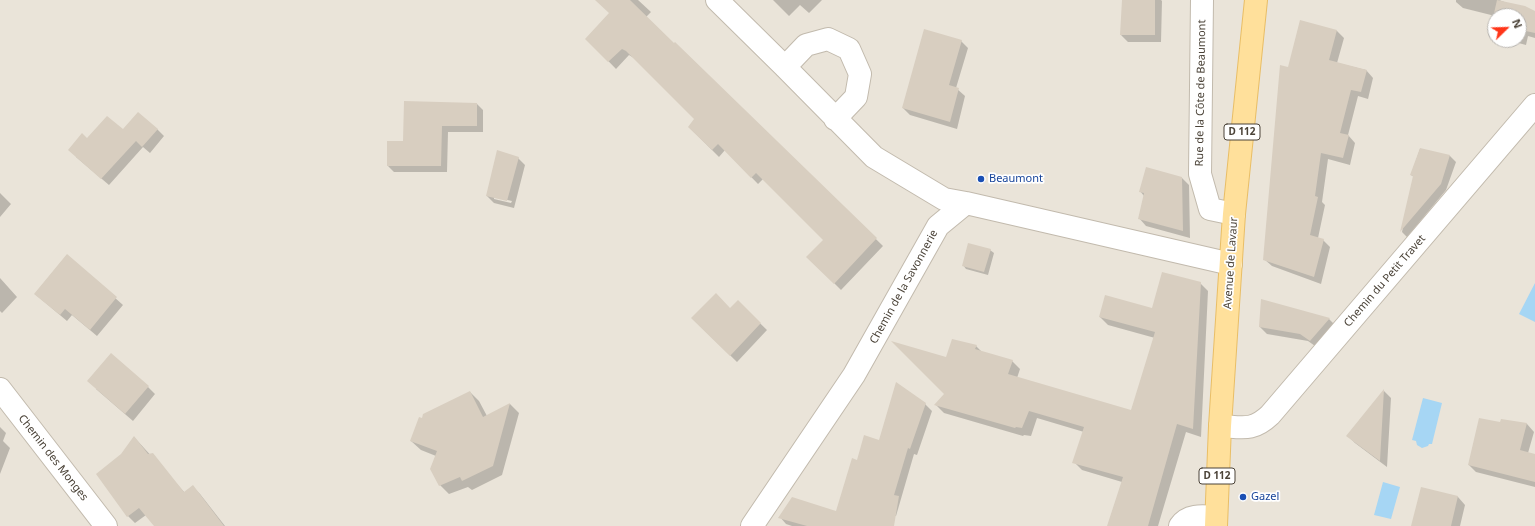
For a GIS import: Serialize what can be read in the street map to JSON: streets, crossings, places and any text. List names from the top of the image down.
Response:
{
  "streets": {
    "main road": ["D 112", "Avenue de Lavaur"],
    "street": [
      "Rue de la Côte de Beaumont",
      "Chemin du Petit Travet",
      "Chemin de la Savonnerie",
      "Chemin des Monges"
    ]
  },
  "crossings": [
    ["Rue de la Côte de Beaumont", "Avenue de Lavaur"],
    ["Avenue de Lavaur", "Chemin du Petit Travet"]
  ],
  "places": ["Beaumont", "Gazel"],
  "north": "top right"
}
